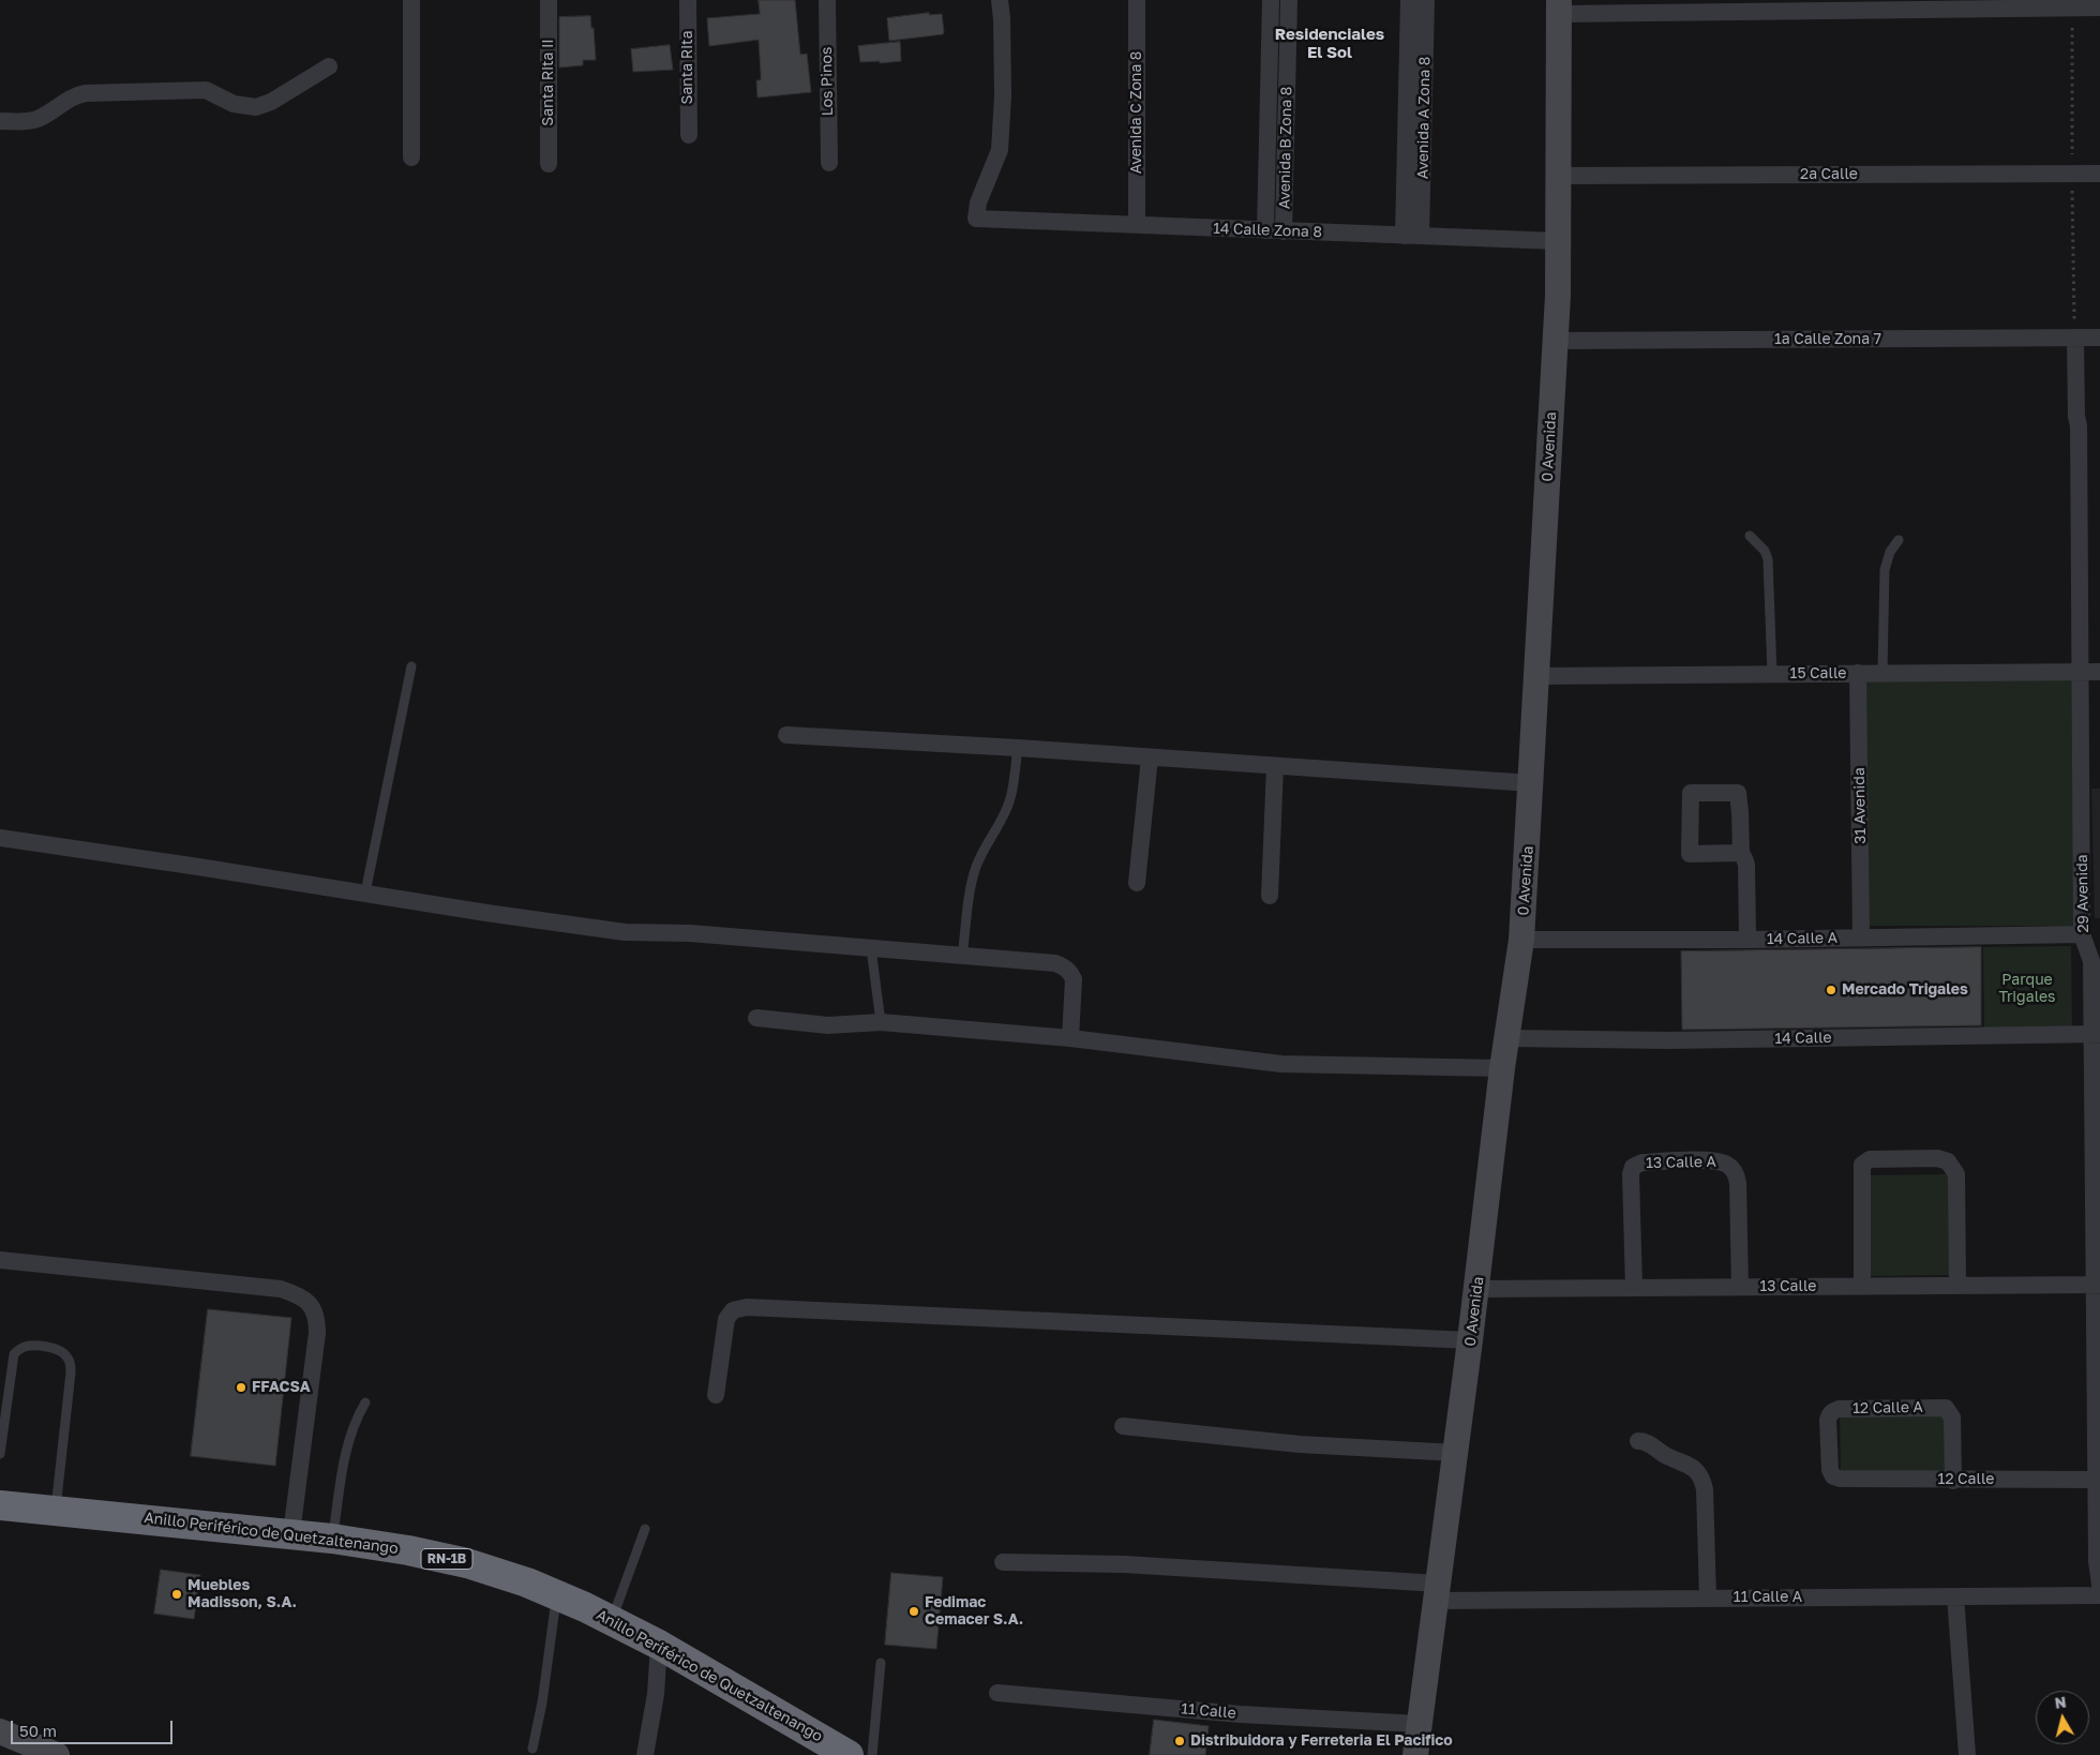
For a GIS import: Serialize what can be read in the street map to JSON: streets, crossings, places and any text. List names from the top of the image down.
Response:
{
  "streets": {
    "highway": ["Anillo Periférico de Quetzaltenango", "RN-1B"],
    "street": [
      "Santa Rita",
      "Los Pinos",
      "Santa Rita II",
      "Avenida C Zona 8",
      "Avenida A Zona 8",
      "Avenida B Zona 8",
      "2a Calle",
      "14 Calle Zona 8",
      "1a Calle Zona 7",
      "0 Avenida",
      "15 Calle",
      "31 Avenida",
      "29 Avenida",
      "14 Calle A",
      "14 Calle",
      "13 Calle A",
      "13 Calle",
      "12 Calle A",
      "12 Calle",
      "11 Calle A",
      "11 Calle"
    ]
  },
  "crossings": [
    ["Avenida C Zona 8", "14 Calle Zona 8"],
    ["Avenida A Zona 8", "14 Calle Zona 8"],
    ["Avenida B Zona 8", "14 Calle Zona 8"],
    ["2a Calle", "0 Avenida"],
    ["14 Calle Zona 8", "0 Avenida"],
    ["1a Calle Zona 7", "0 Avenida"],
    ["1a Calle Zona 7", "29 Avenida"],
    ["0 Avenida", "15 Calle"],
    ["0 Avenida", "14 Calle A"],
    ["0 Avenida", "14 Calle"],
    ["0 Avenida", "13 Calle"],
    ["0 Avenida", "11 Calle A"],
    ["0 Avenida", "11 Calle"],
    ["15 Calle", "31 Avenida"],
    ["15 Calle", "29 Avenida"],
    ["31 Avenida", "14 Calle A"],
    ["29 Avenida", "14 Calle A"],
    ["29 Avenida", "14 Calle"],
    ["29 Avenida", "13 Calle"],
    ["29 Avenida", "12 Calle"],
    ["13 Calle A", "13 Calle"],
    ["12 Calle A", "12 Calle"]
  ],
  "districts": ["Residenciales El Sol"],
  "parks": ["Parque Trigales"],
  "places": [
    "Mercado Trigales",
    "FFACSA",
    "Muebles Madisson, S.A.",
    "Fedimac Cemacer S.A.",
    "Distribuidora y Ferreteria El Pacifico"
  ],
  "scale_bar": "50 m",
  "north": "top"
}
